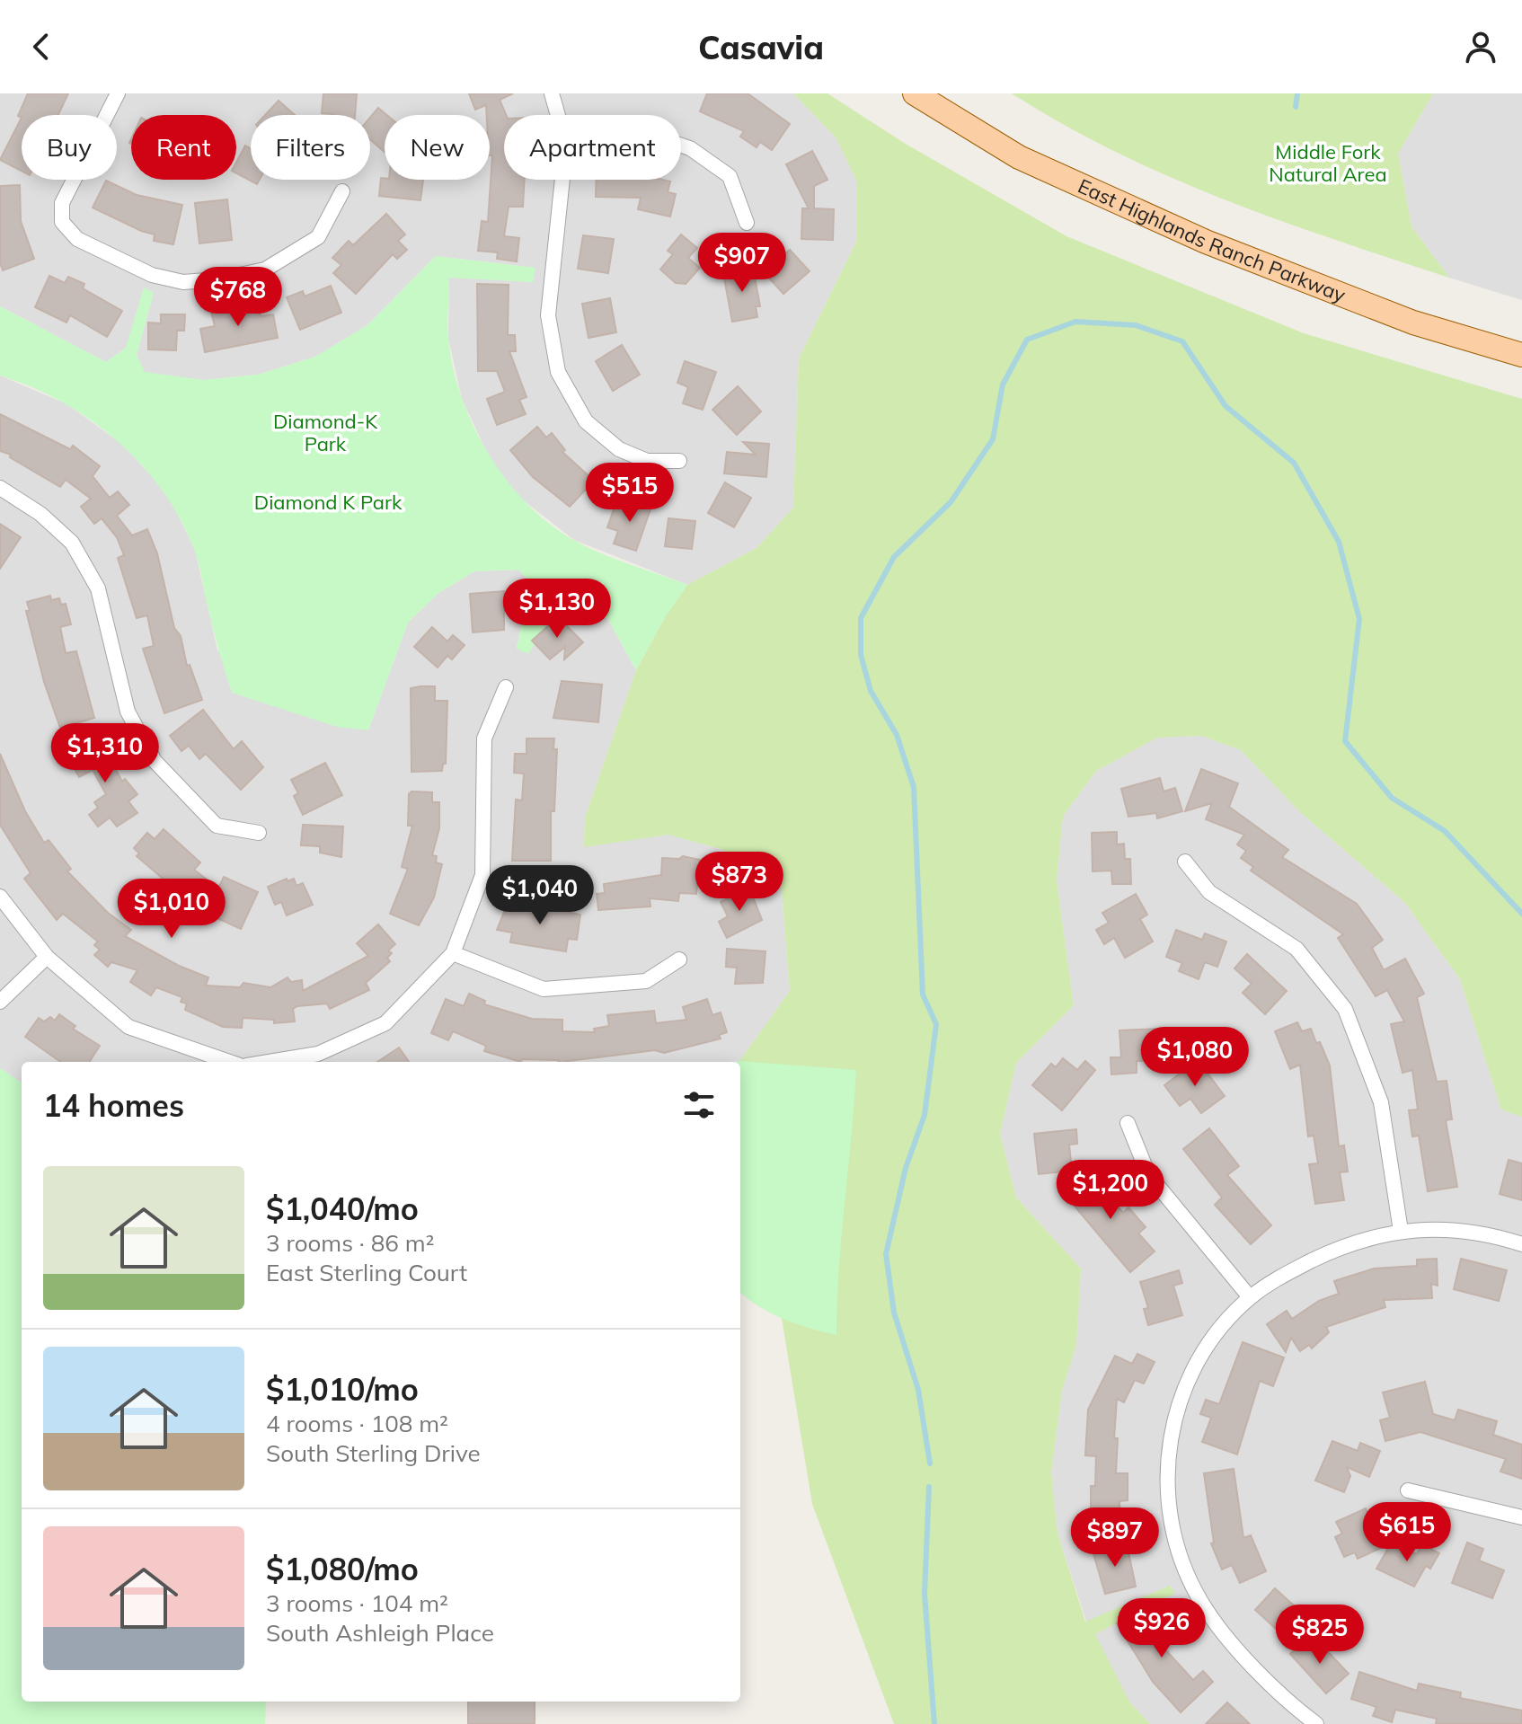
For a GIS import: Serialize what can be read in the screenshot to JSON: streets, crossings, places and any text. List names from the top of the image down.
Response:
{
  "streets": {
    "main road": ["East Highlands Ranch Parkway"]
  },
  "parks": ["Middle Fork Natural Area", "Diamond-K Park", "Diamond K Park"],
  "page": {
    "header": "Casavia",
    "chip": [
      "Buy",
      "Rent",
      "Filters",
      "New",
      "Apartment"
    ],
    "price": [
      "$907",
      "$768",
      "$515",
      "$1,130",
      "$1,310",
      "$873",
      "$1,040",
      "$1,010",
      "$1,080",
      "$1,200",
      "$615",
      "$897",
      "$926",
      "$825"
    ],
    "heading": "14 homes",
    "list": [
      {
        "name": "$1,040/mo",
        "note": "3 rooms · 86 m² · East Sterling Court"
      },
      {
        "name": "$1,010/mo",
        "note": "4 rooms · 108 m² · South Sterling Drive"
      },
      {
        "name": "$1,080/mo",
        "note": "3 rooms · 104 m² · South Ashleigh Place"
      }
    ]
  }
}
